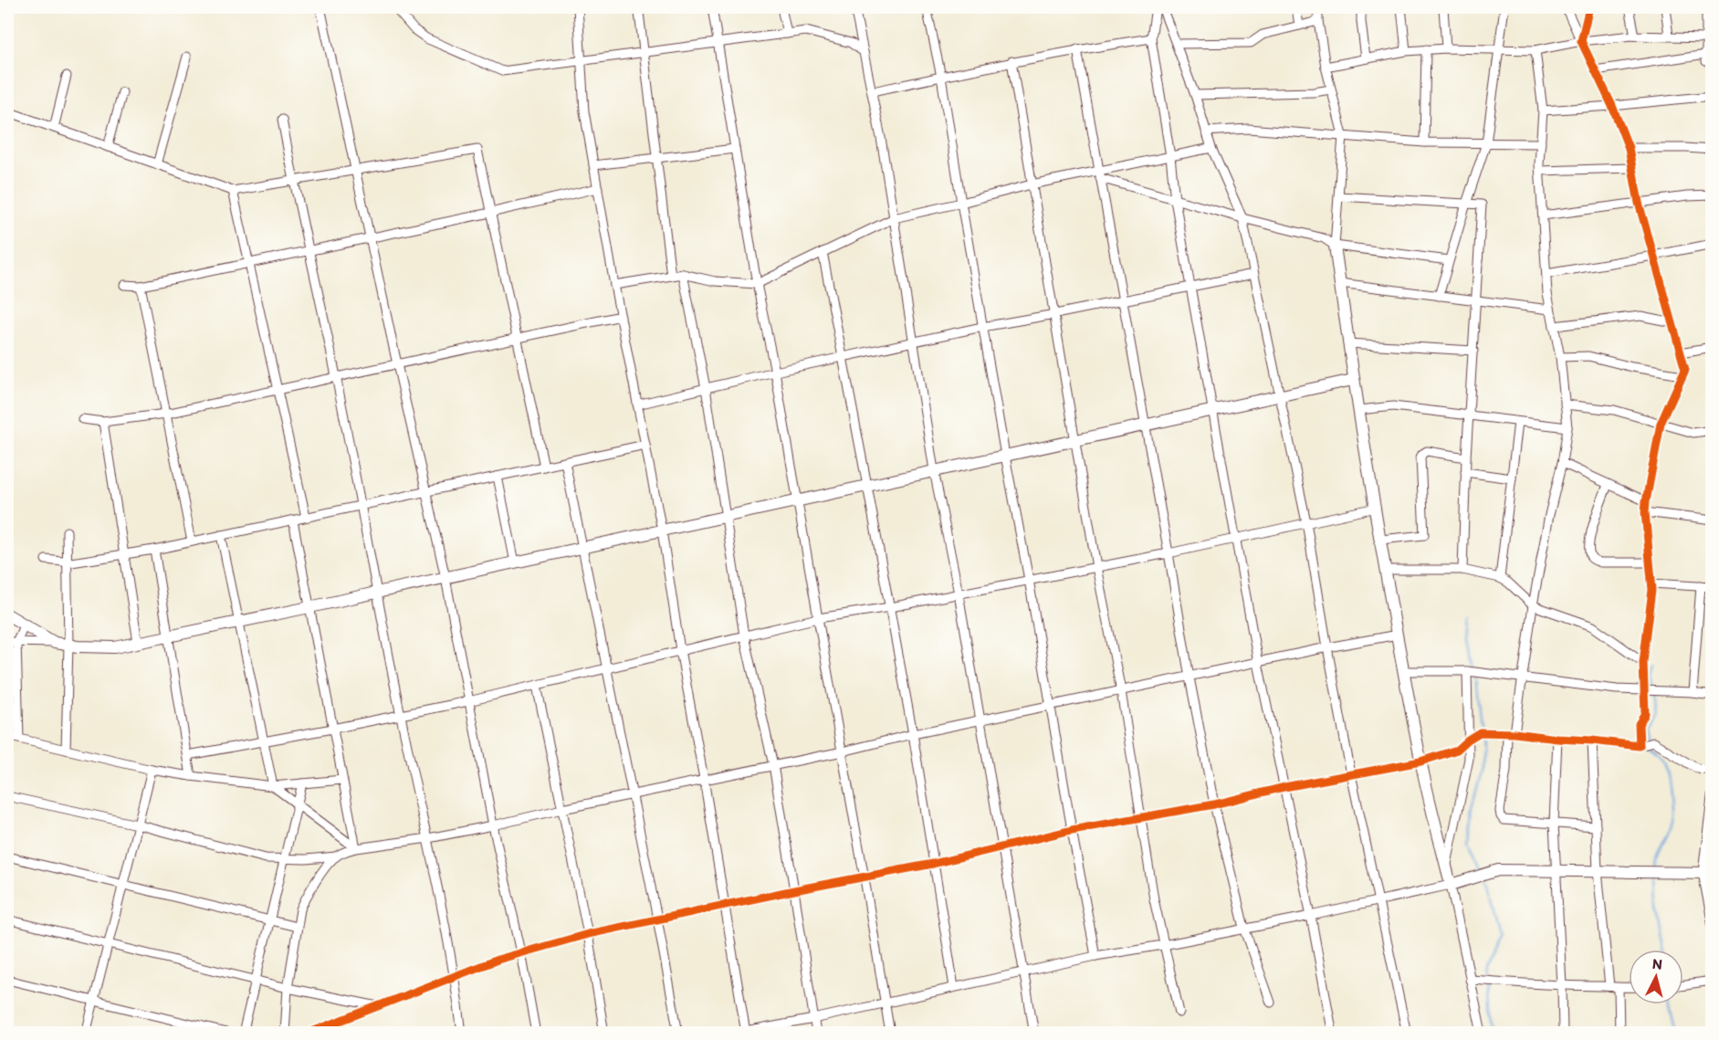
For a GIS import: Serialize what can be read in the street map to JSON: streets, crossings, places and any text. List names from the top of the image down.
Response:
{
  "north": "top"
}
